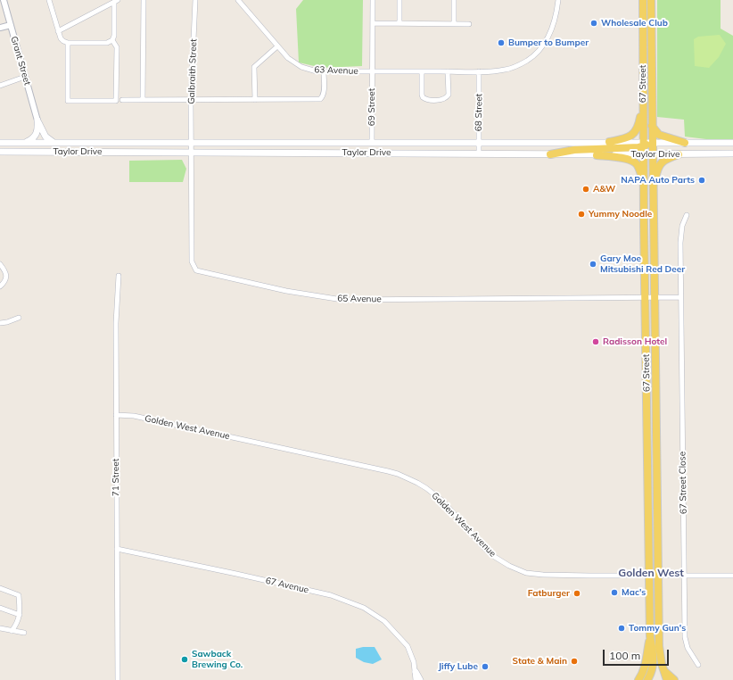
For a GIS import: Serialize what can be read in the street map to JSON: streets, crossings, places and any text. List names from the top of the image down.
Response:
{
  "streets": {
    "main road": ["67 Street", "Taylor Drive"],
    "street": [
      "Grant Street",
      "63 Avenue",
      "Galbraith Street",
      "69 Street",
      "68 Street",
      "65 Avenue",
      "Golden West Avenue",
      "71 Street",
      "67 Street Close",
      "67 Avenue"
    ]
  },
  "crossings": [
    ["63 Avenue", "69 Street"],
    ["63 Avenue", "68 Street"],
    ["Galbraith Street", "Taylor Drive"],
    ["Galbraith Street", "65 Avenue"],
    ["67 Street", "Taylor Drive"],
    ["67 Street", "65 Avenue"],
    ["67 Street", "Golden West Avenue"],
    ["69 Street", "Taylor Drive"],
    ["68 Street", "Taylor Drive"],
    ["Taylor Drive", "65 Avenue"],
    ["Golden West Avenue", "71 Street"],
    ["Golden West Avenue", "67 Street Close"],
    ["71 Street", "67 Avenue"]
  ],
  "districts": ["Golden West"],
  "places": [
    "Wholesale Club",
    "Bumper to Bumper",
    "NAPA Auto Parts",
    "A&W",
    "Yummy Noodle",
    "Gary Moe Mitsubishi Red Deer",
    "Radisson Hotel",
    "Mac's",
    "Fatburger",
    "Tommy Gun's",
    "Sawback Brewing Co.",
    "State & Main",
    "Jiffy Lube"
  ],
  "scale_bar": "100 m"
}
